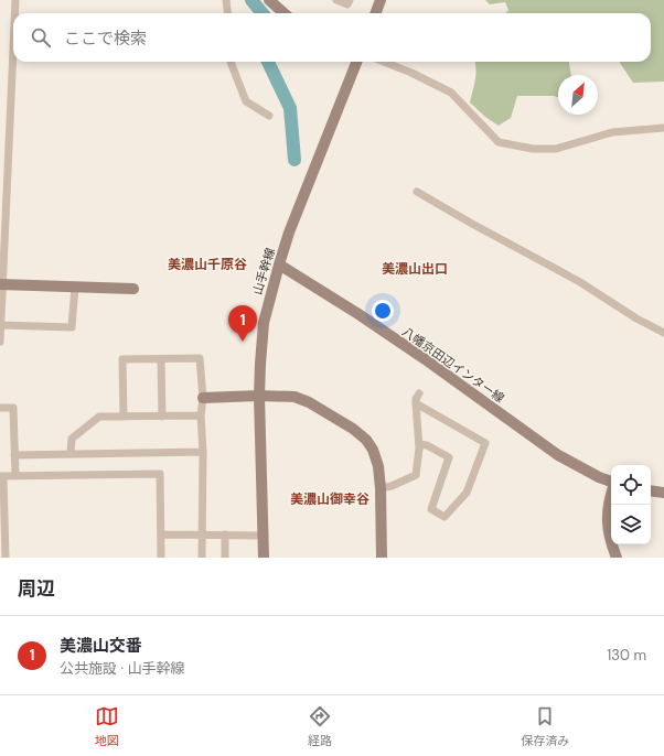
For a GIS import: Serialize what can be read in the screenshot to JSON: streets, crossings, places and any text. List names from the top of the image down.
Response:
{
  "streets": {
    "street": ["山手幹線", "八幡京田辺インター線"]
  },
  "crossings": [
    ["山手幹線", "八幡京田辺インター線"]
  ],
  "districts": ["美濃山千原谷", "美濃山出口", "美濃山御幸谷"],
  "north": "top right",
  "page": {
    "search": "ここで検索",
    "pins": "1",
    "heading": "周辺",
    "list": [
      {
        "mark": "1",
        "name": "美濃山交番",
        "note": "公共施設 · 山手幹線",
        "value": "130 m"
      }
    ],
    "nav": ["地図", "経路", "保存済み"]
  }
}
